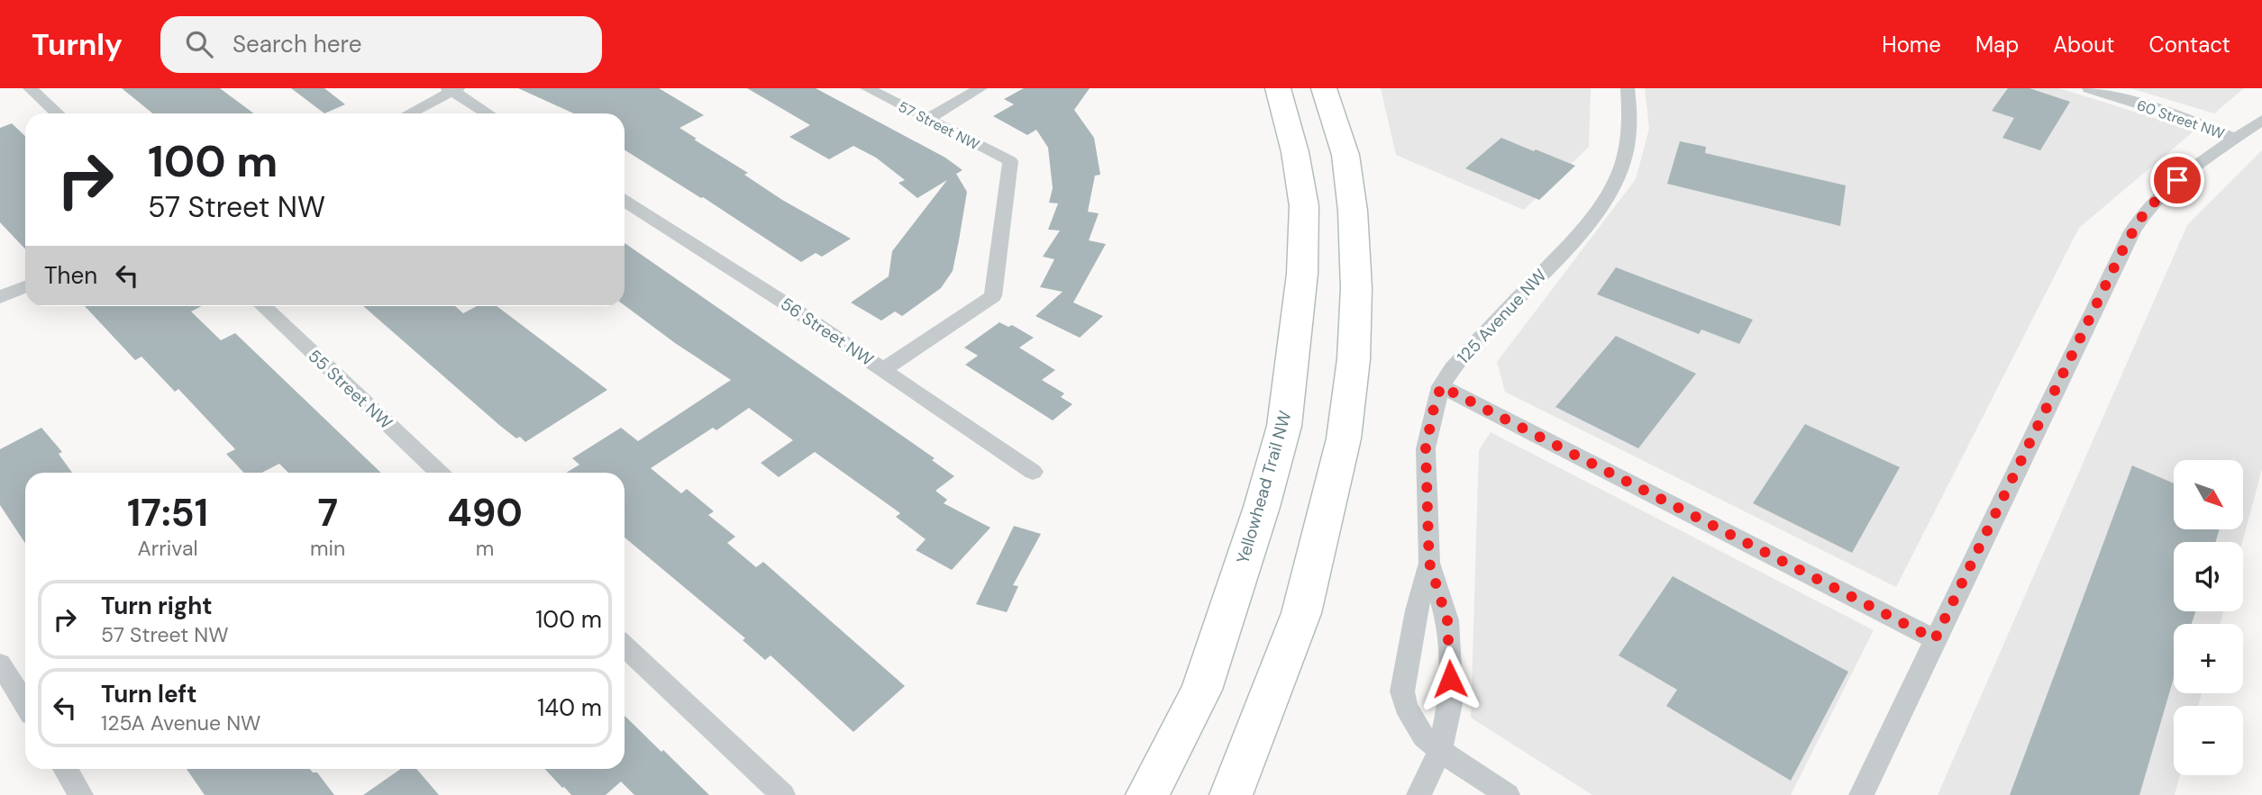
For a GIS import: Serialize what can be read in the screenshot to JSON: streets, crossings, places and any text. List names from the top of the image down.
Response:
{
  "streets": {
    "highway": ["Yellowhead Trail NW"],
    "street": [
      "60 Street NW",
      "57 Street NW",
      "125 Avenue NW",
      "56 Street NW",
      "55 Street NW"
    ]
  },
  "north": "bottom right",
  "page": {
    "header": "Turnly",
    "search": "Search here",
    "nav": [
      "Home",
      "Map",
      "About",
      "Contact"
    ],
    "turn": ["100 m", "57 Street NW"],
    "then": "Then",
    "map_buttons": ["+", "−"],
    "eta": [
      "17:51",
      "Arrival",
      "7",
      "min",
      "490",
      "m"
    ],
    "list": [
      {
        "name": "Turn right",
        "note": "57 Street NW",
        "value": "100 m"
      },
      {
        "name": "Turn left",
        "note": "125A Avenue NW",
        "value": "140 m"
      }
    ]
  }
}
